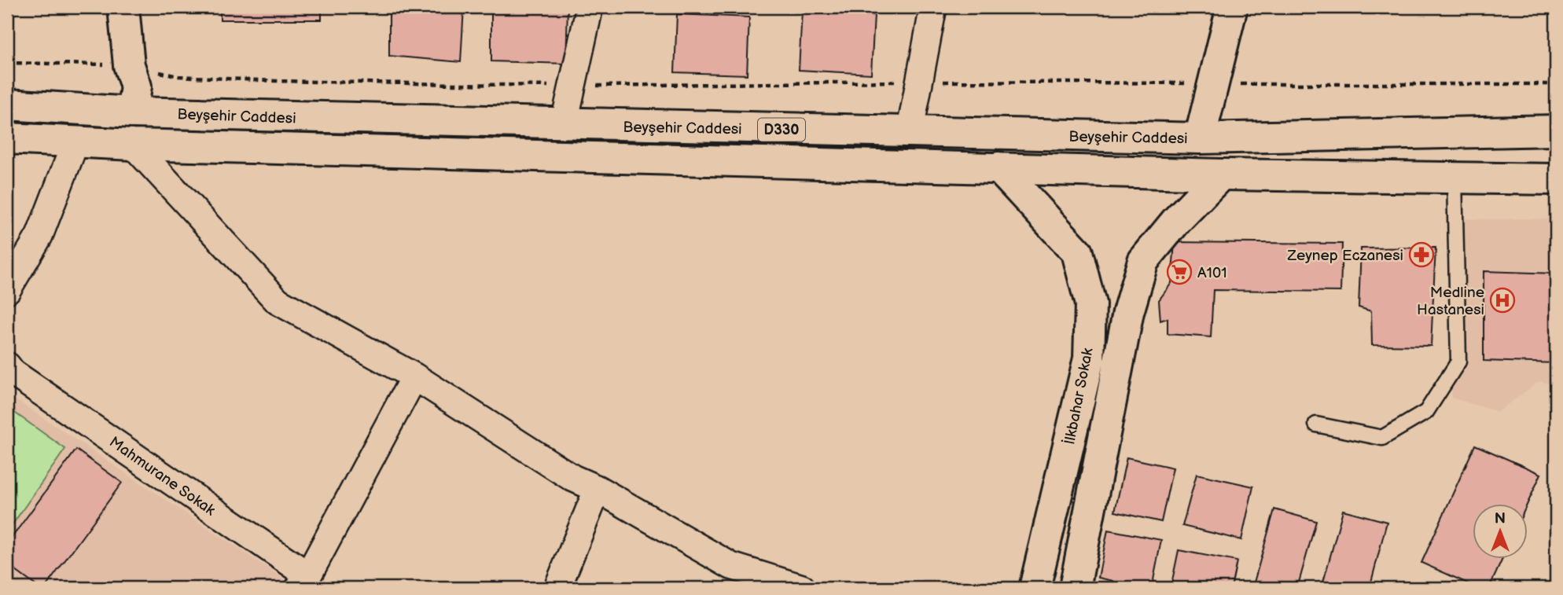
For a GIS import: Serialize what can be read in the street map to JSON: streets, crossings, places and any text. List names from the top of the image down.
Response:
{
  "streets": {
    "main road": ["Beyşehir Caddesi", "D330", "İlkbahar Sokak"],
    "street": ["Mahmurane Sokak"]
  },
  "crossings": [
    ["D330", "İlkbahar Sokak"]
  ],
  "places": {
    "pharmacy": ["Zeynep Eczanesi"],
    "supermarket": ["A101"],
    "hospital": ["Medline Hastanesi"]
  },
  "north": "top"
}
